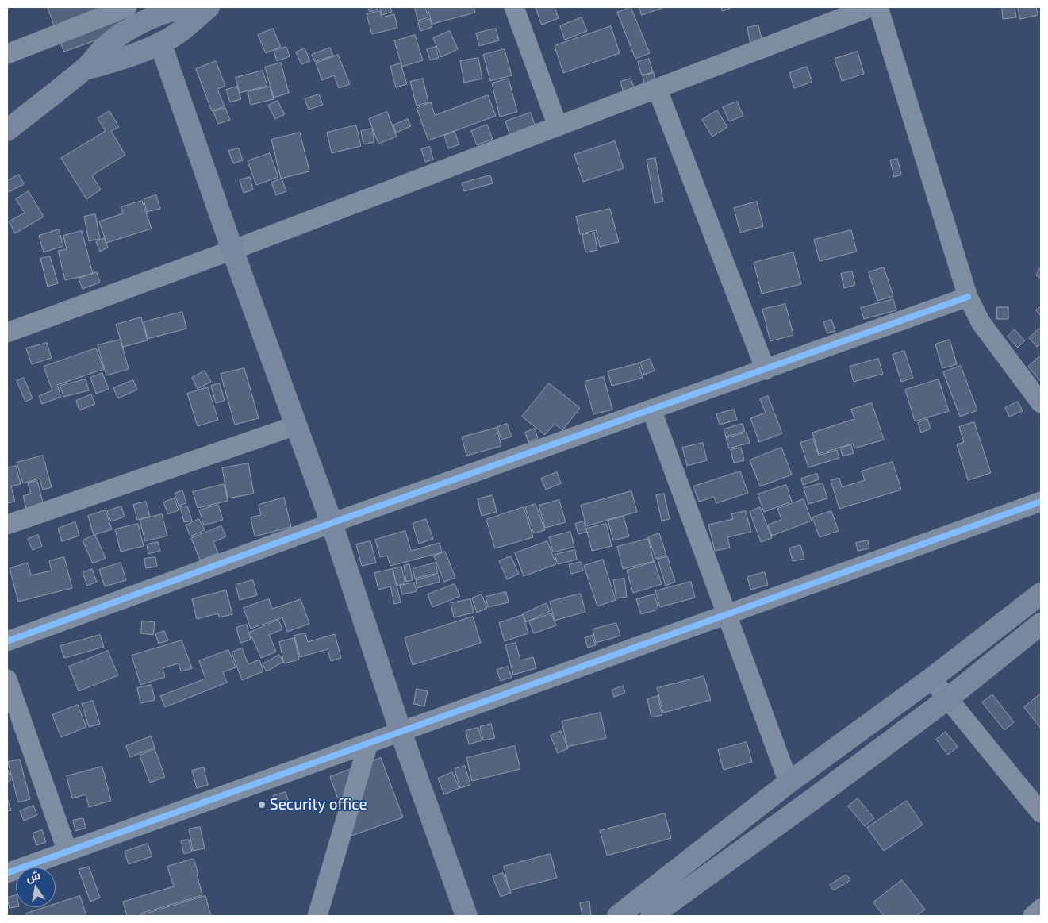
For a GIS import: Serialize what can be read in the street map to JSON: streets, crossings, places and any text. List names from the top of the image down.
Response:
{
  "places": ["Security office"],
  "north": "top"
}
